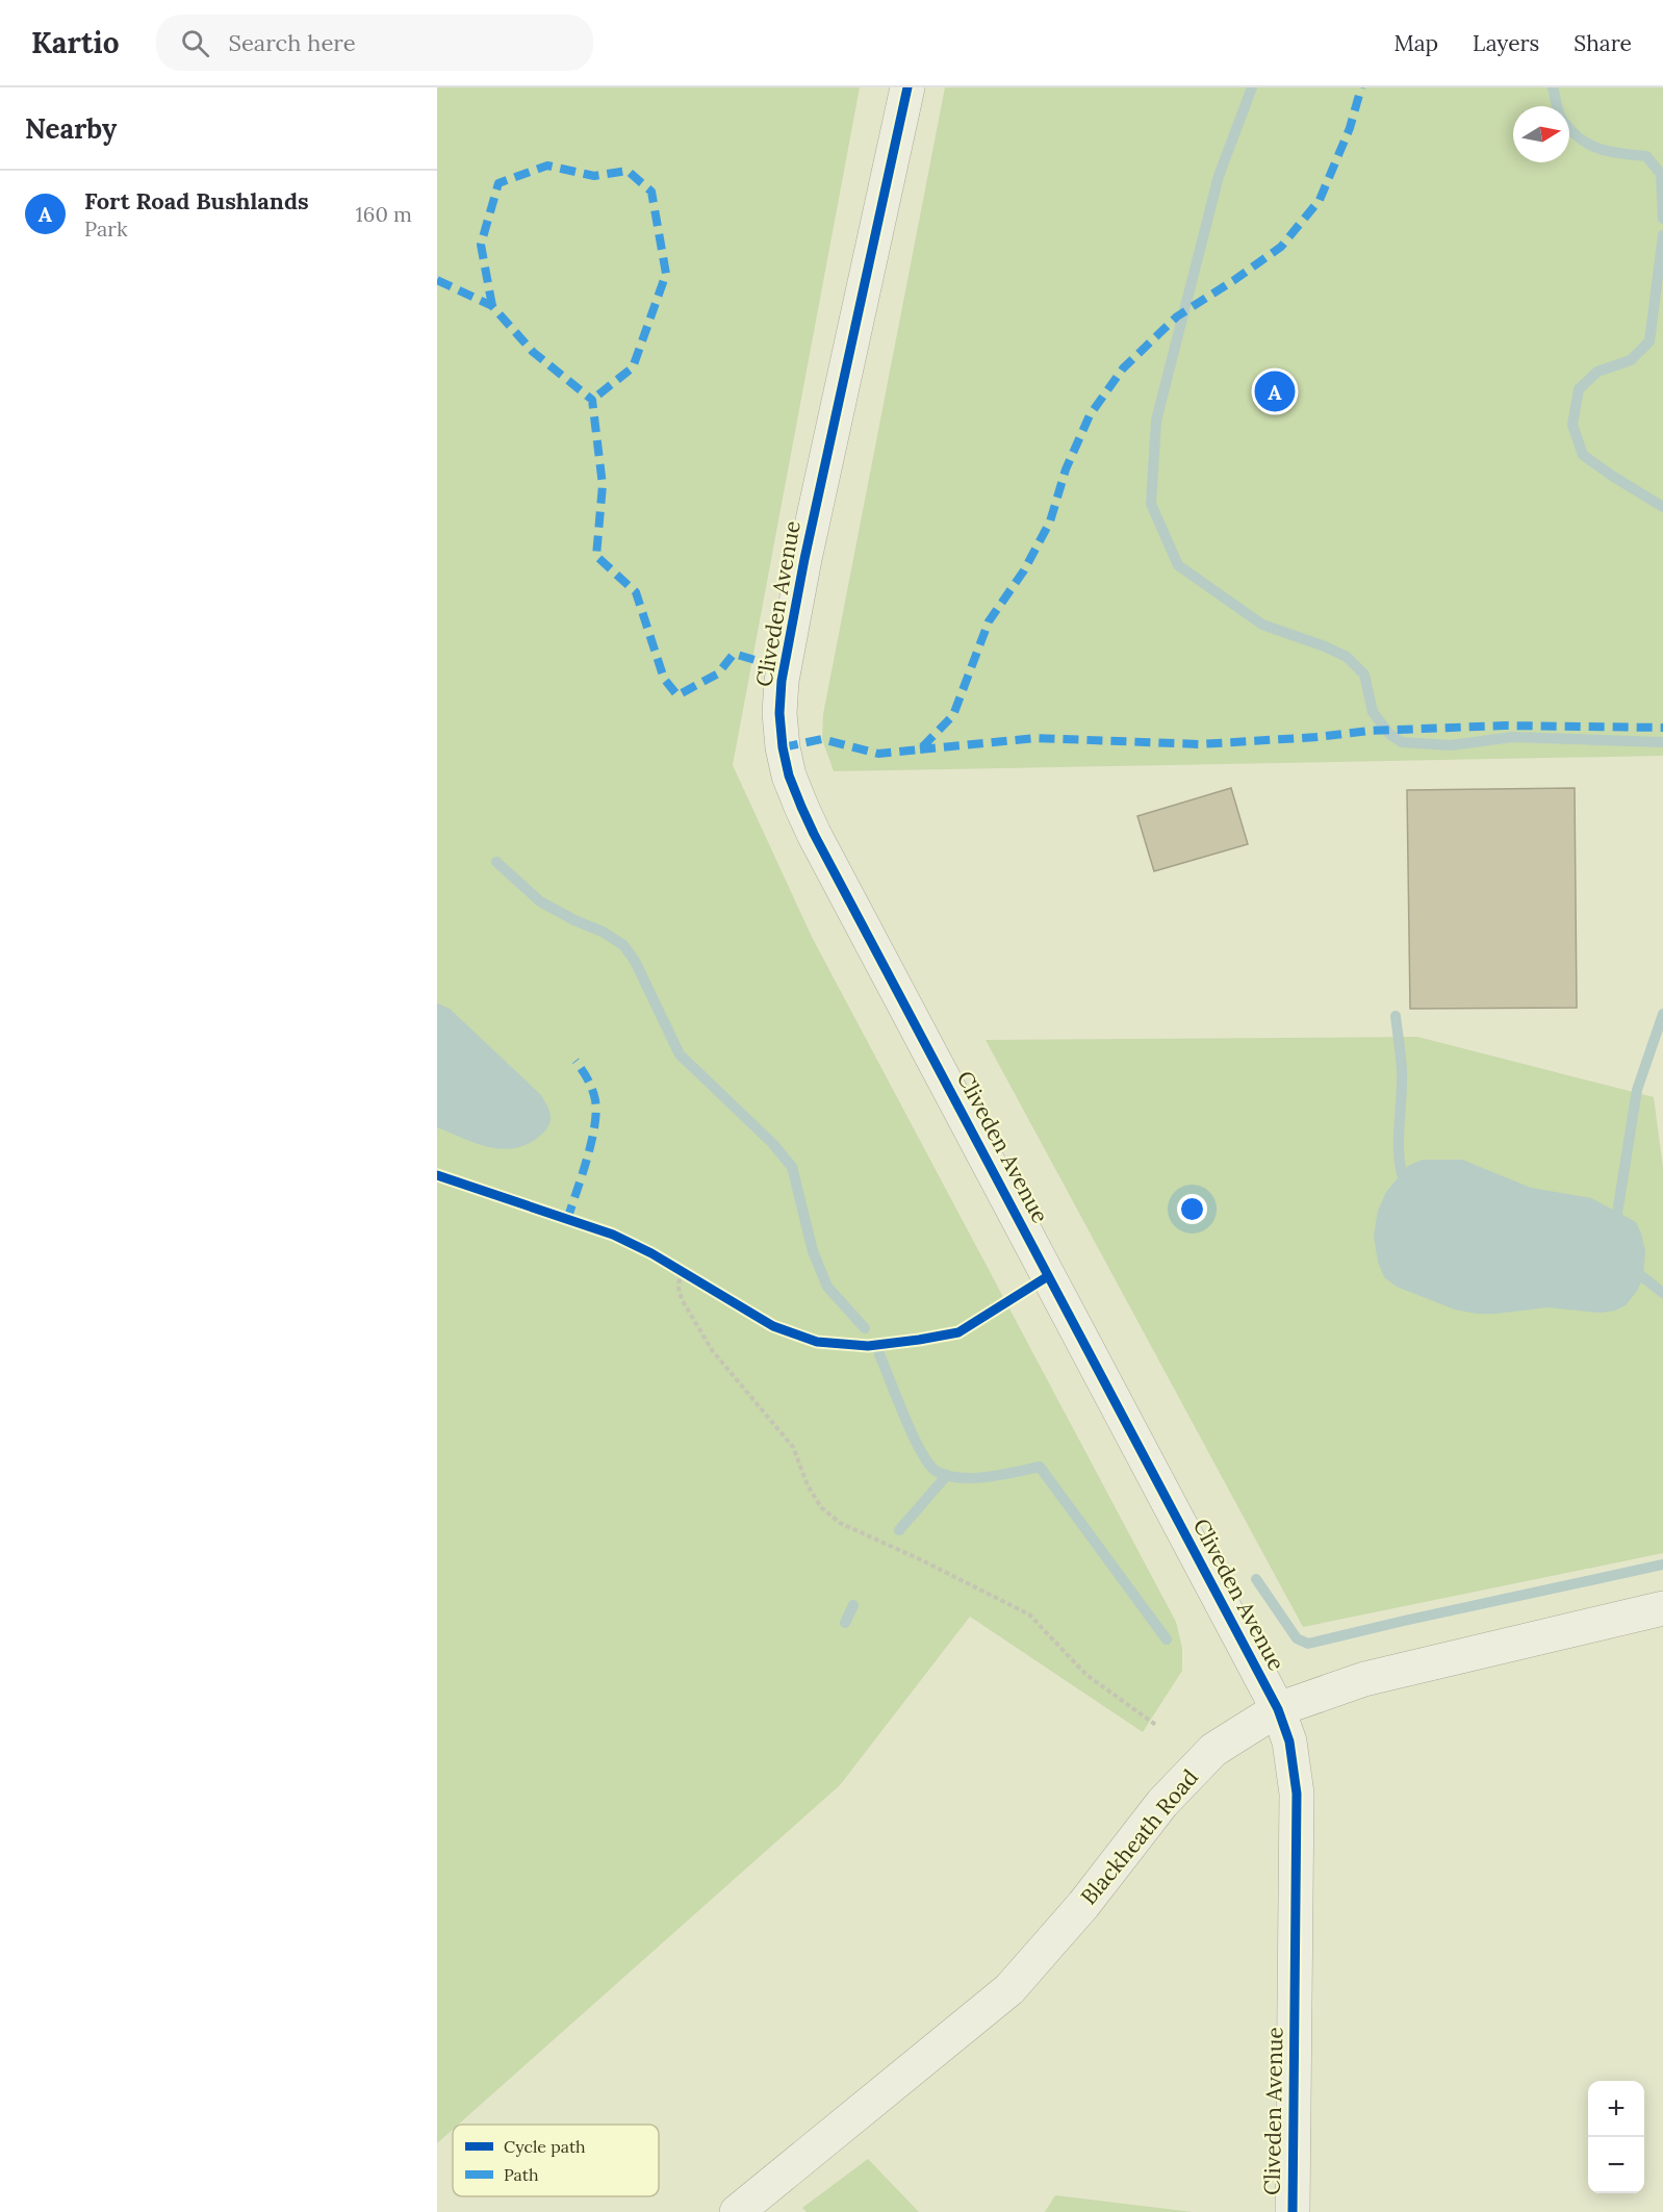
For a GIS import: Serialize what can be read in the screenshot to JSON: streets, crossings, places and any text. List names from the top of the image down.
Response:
{
  "streets": {
    "street": ["Cliveden Avenue", "Blackheath Road"]
  },
  "crossings": [
    ["Cliveden Avenue", "Blackheath Road"]
  ],
  "legend": ["Cycle path", "Path"],
  "north": "right",
  "page": {
    "header": "Kartio",
    "search": "Search here",
    "nav": ["Map", "Layers", "Share"],
    "heading": "Nearby",
    "list": [
      {
        "mark": "A",
        "name": "Fort Road Bushlands",
        "note": "Park",
        "value": "160 m"
      }
    ],
    "pins": "A",
    "map_buttons": ["+", "−"]
  }
}
